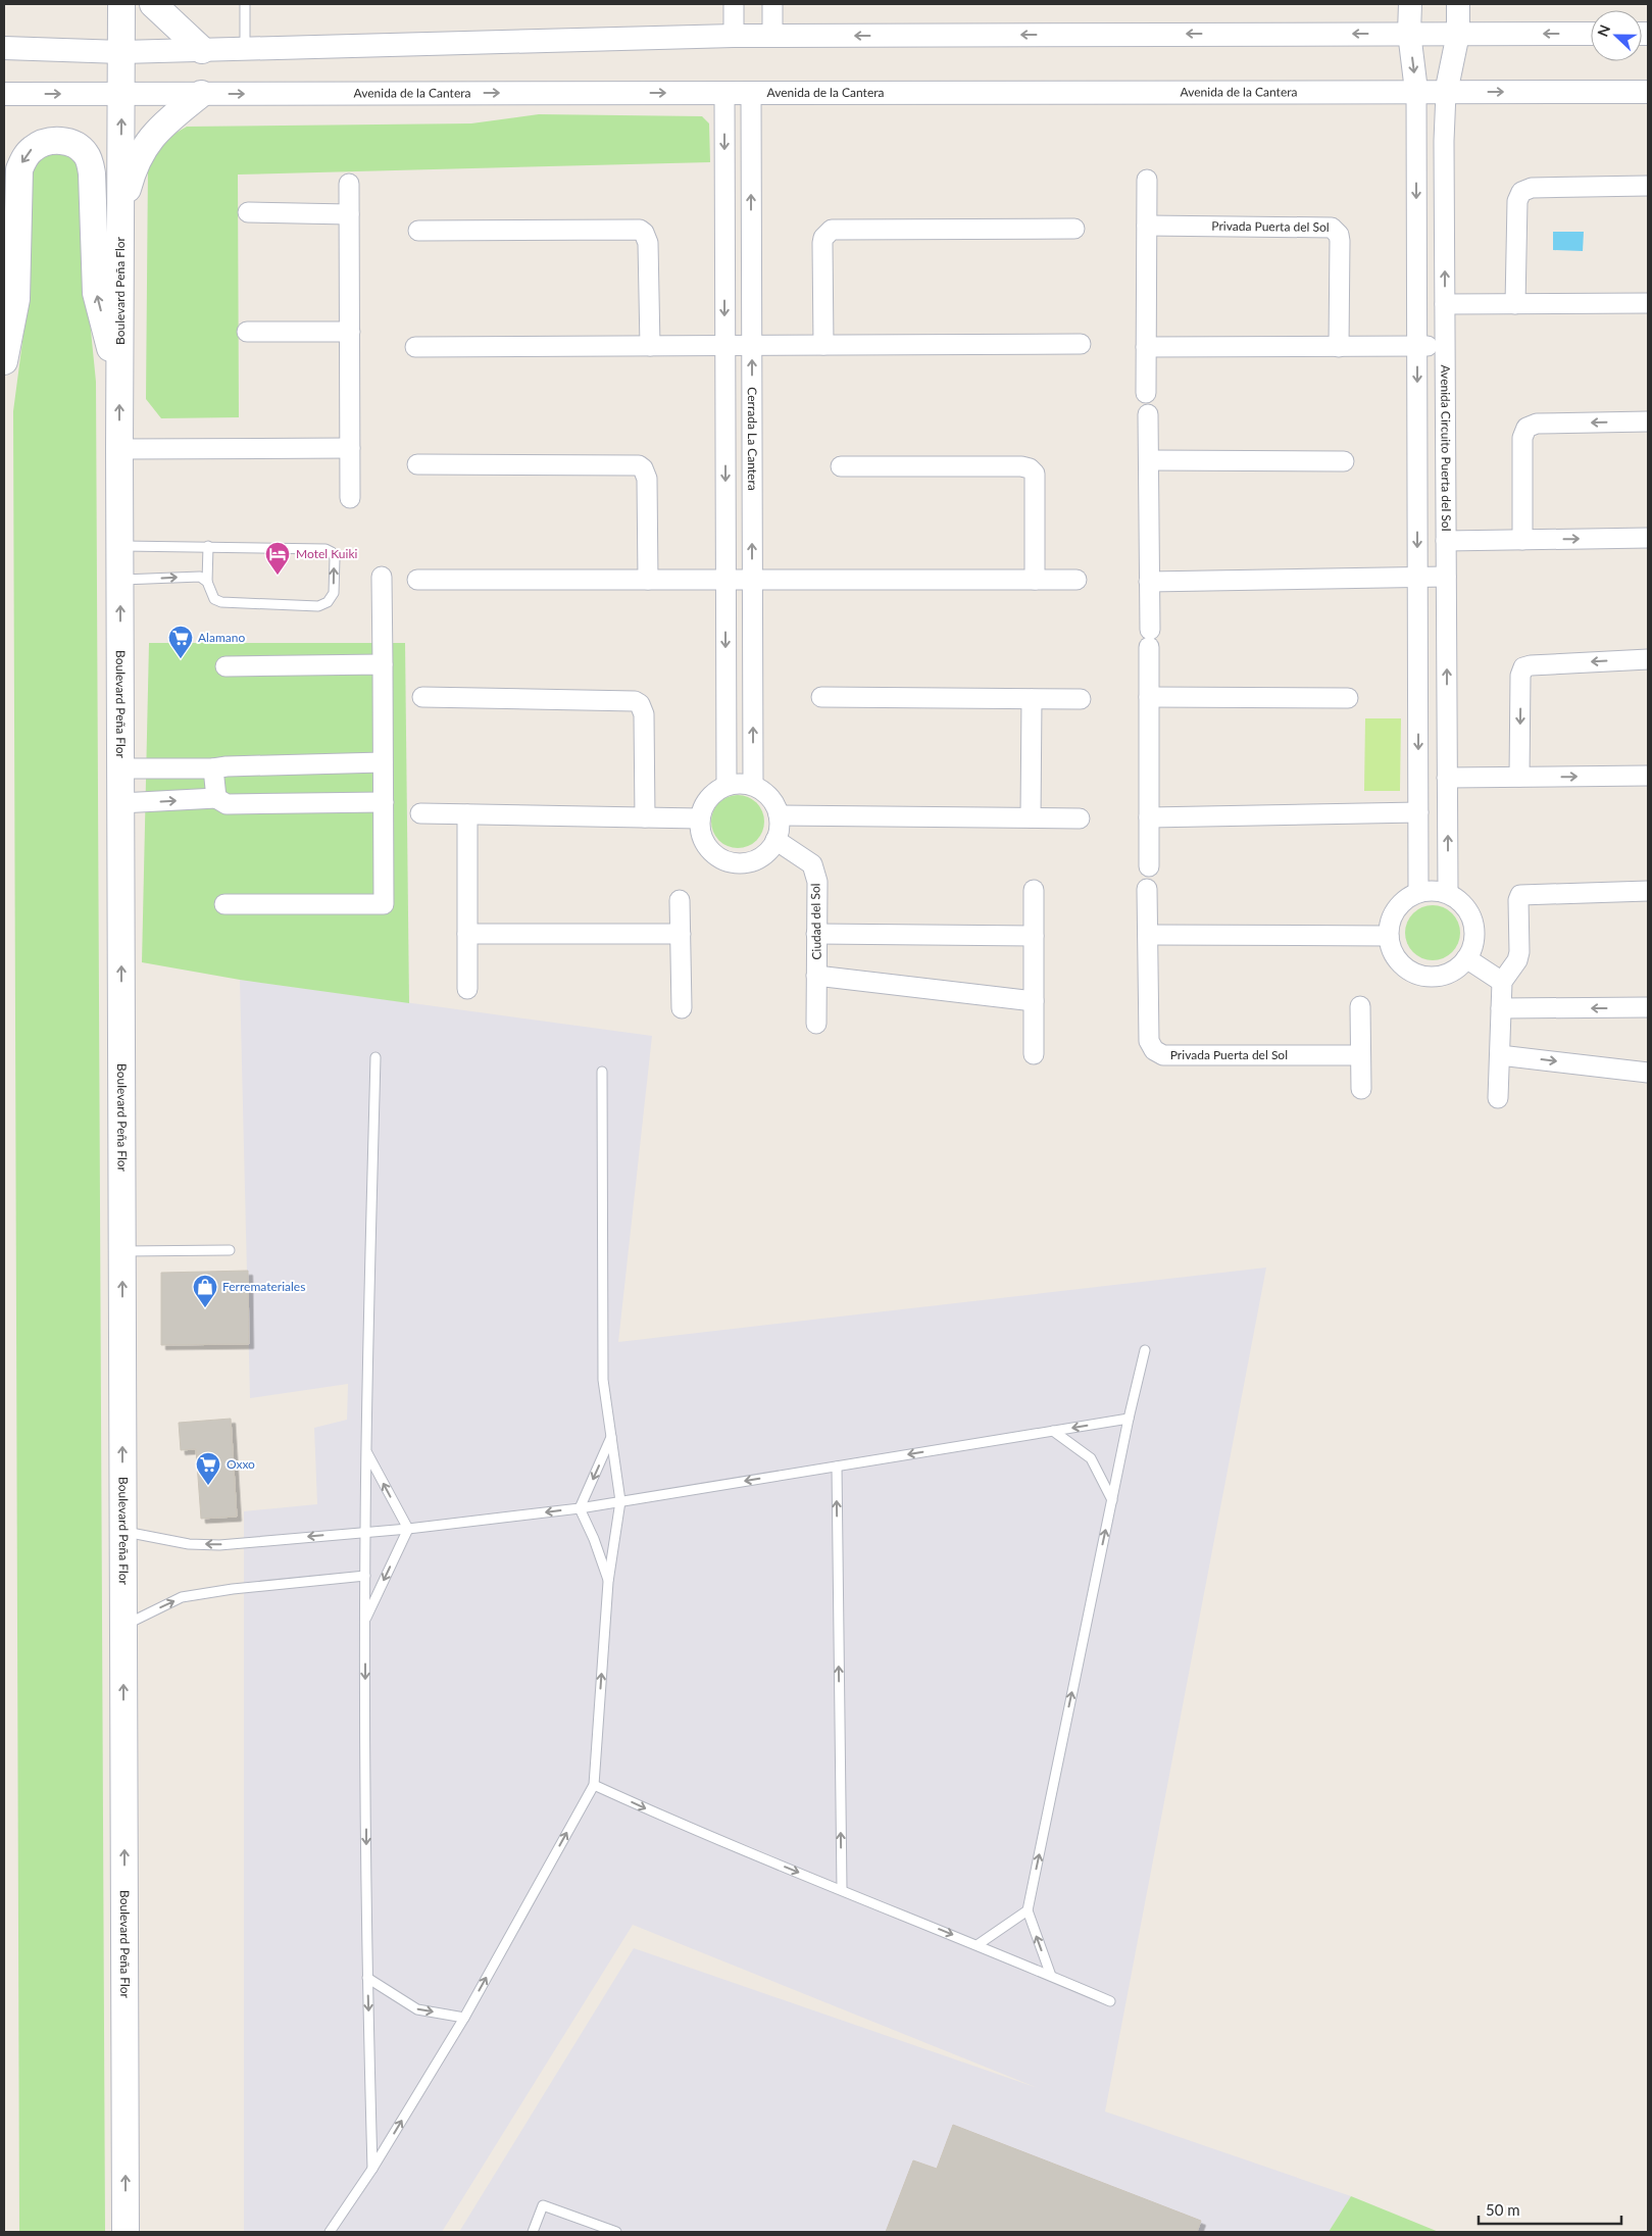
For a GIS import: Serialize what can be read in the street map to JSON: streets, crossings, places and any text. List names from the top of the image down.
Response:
{
  "streets": {
    "main road": ["Boulevard Peña Flor"],
    "street": [
      "Avenida de la Cantera",
      "Privada Puerta del Sol",
      "Cerrada La Cantera",
      "Avenida Circuito Puerta del Sol",
      "Ciudad del Sol"
    ]
  },
  "crossings": [
    ["Avenida de la Cantera", "Boulevard Peña Flor"],
    ["Avenida de la Cantera", "Cerrada La Cantera"],
    ["Avenida de la Cantera", "Avenida Circuito Puerta del Sol"],
    ["Cerrada La Cantera", "Ciudad del Sol"]
  ],
  "one_way": ["Boulevard Peña Flor"],
  "places": {
    "hotel": ["Motel Kuiki"],
    "supermarket": ["Alamano", "Oxxo"],
    "shop": ["Ferremateriales"]
  },
  "scale_bar": "50 m",
  "north": "left"
}
